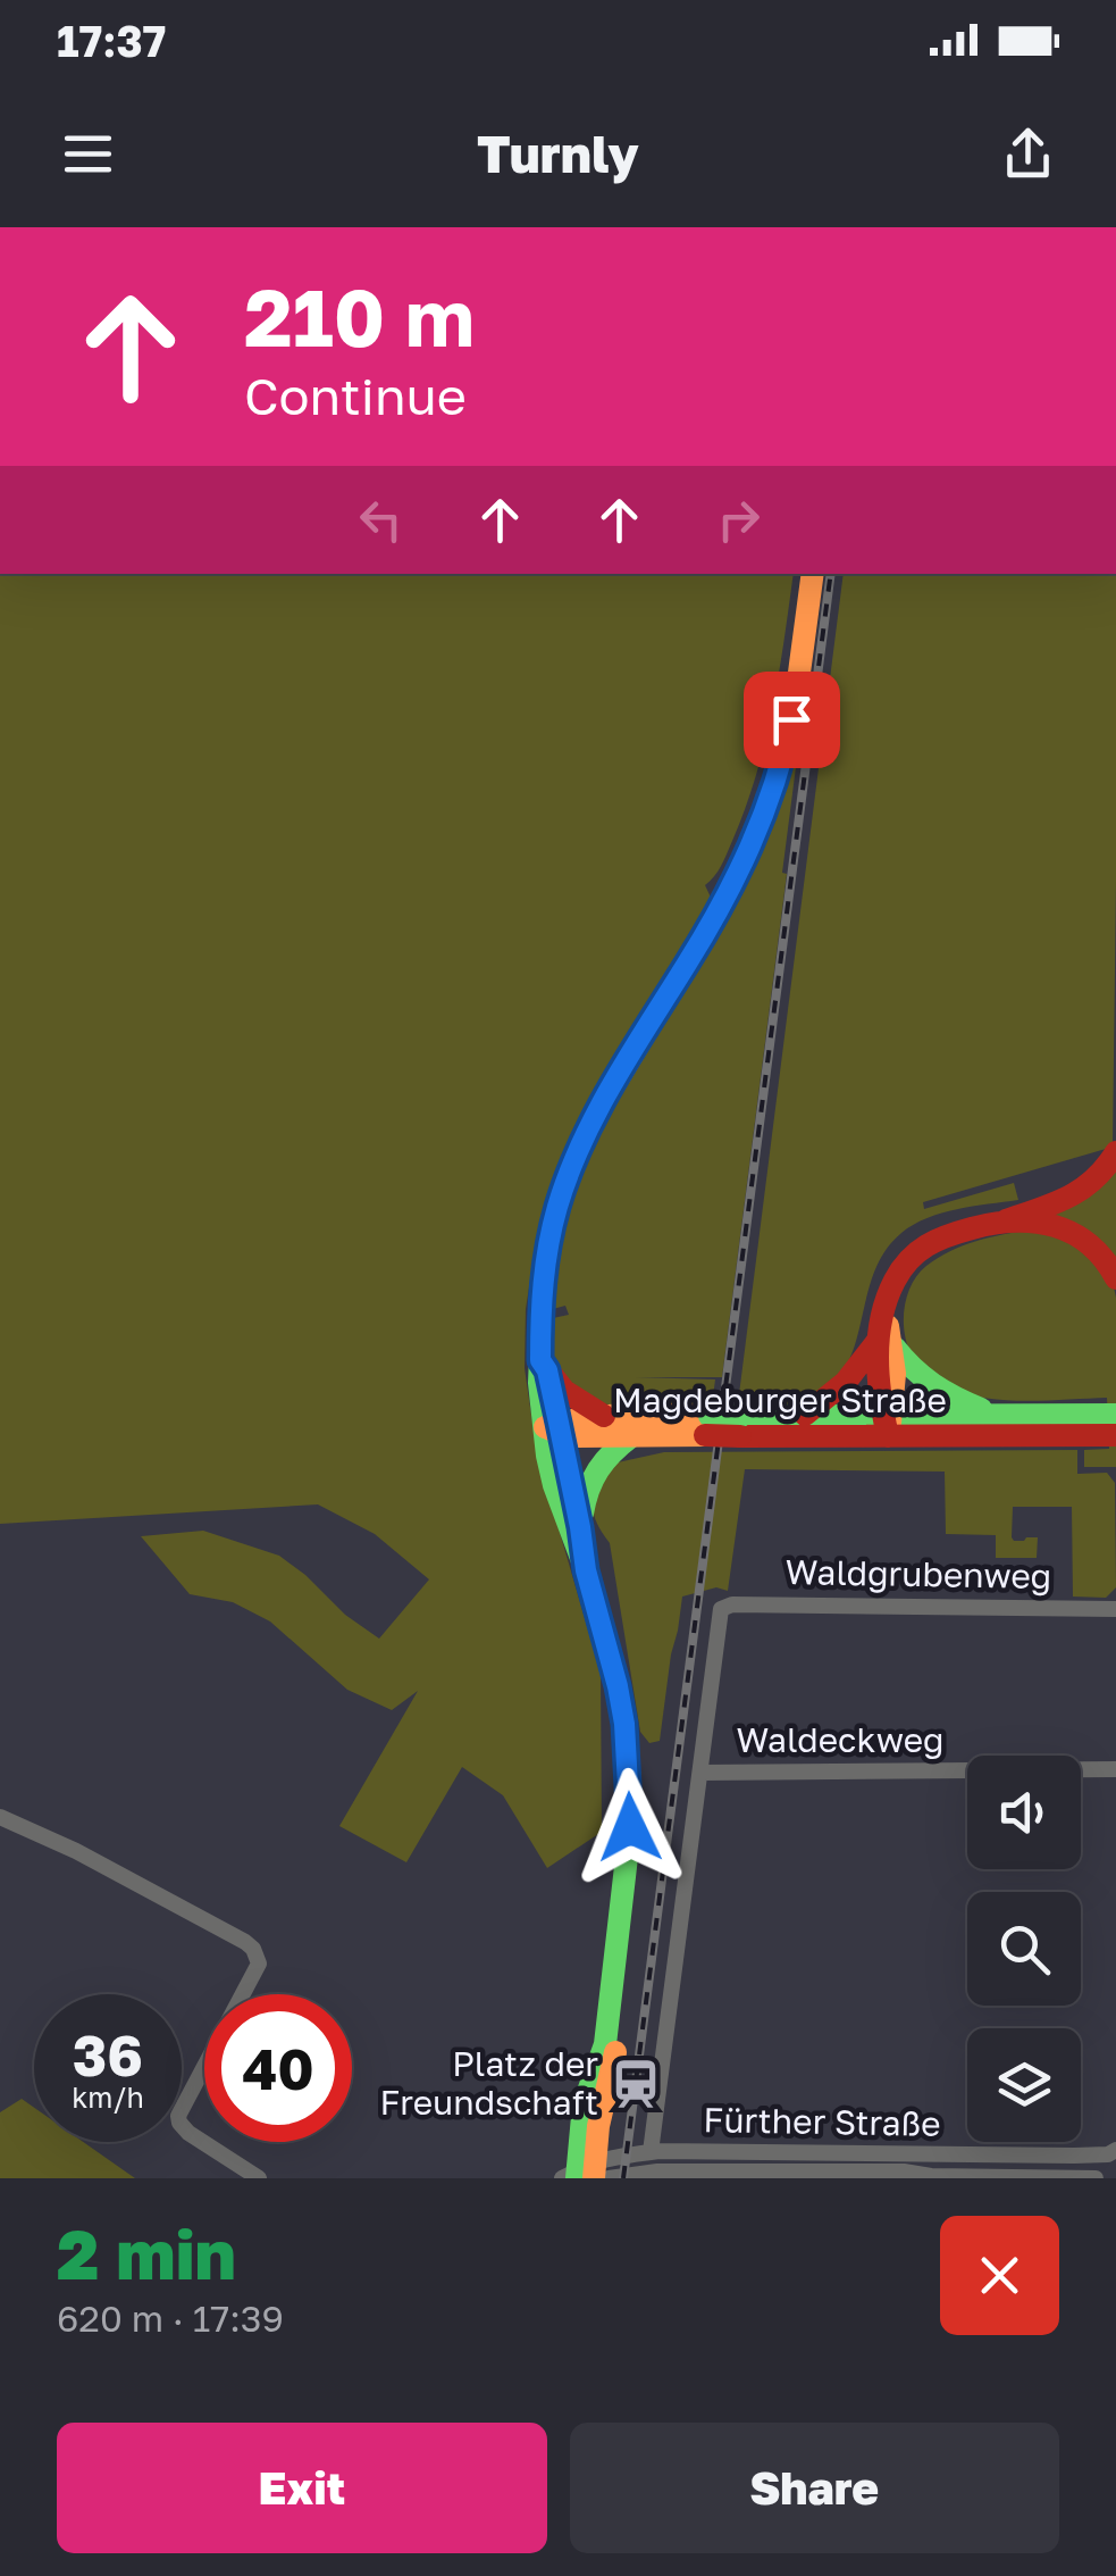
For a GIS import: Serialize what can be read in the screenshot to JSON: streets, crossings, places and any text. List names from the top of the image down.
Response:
{
  "streets": {
    "main road": ["Magdeburger Straße"],
    "street": ["Waldgrubenweg", "Waldeckweg", "Fürther Straße"]
  },
  "crossings": [
    ["Waldgrubenweg", "Waldeckweg"]
  ],
  "places": {
    "station": ["Platz der Freundschaft"]
  },
  "page": {
    "status": "17:37",
    "header": "Turnly",
    "turn": ["210 m", "Continue"],
    "speed": "36 km/h",
    "limit": "40",
    "heading": ["2 min", "620 m · 17:39"],
    "buttons": ["Exit", "Share"]
  }
}
